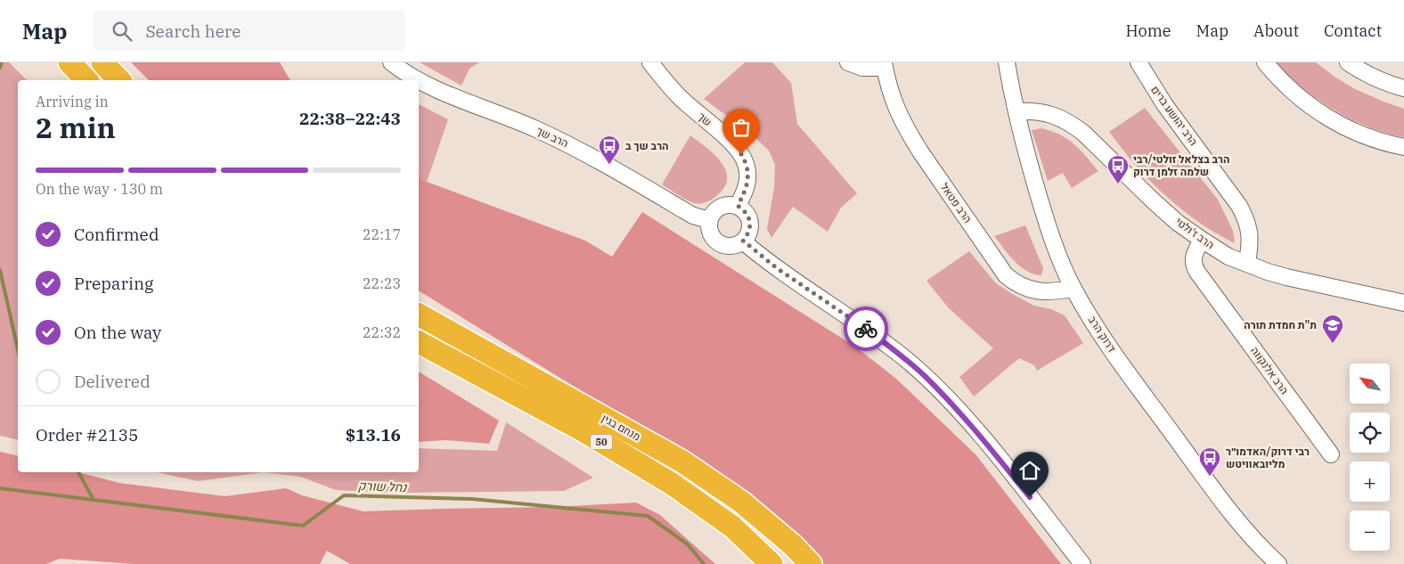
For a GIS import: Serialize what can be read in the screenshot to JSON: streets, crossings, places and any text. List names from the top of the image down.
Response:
{
  "streets": {
    "highway": ["מנחם בגין", "50"],
    "street": [
      "הרב יהושע ברים",
      "שך",
      "הרב שך",
      "הרב פטאל",
      "הרב ז'ולטי",
      "דרוק הרב",
      "הרב אלנקווה"
    ]
  },
  "crossings": [
    ["הרב יהושע ברים", "הרב ז'ולטי"],
    ["שך", "הרב שך"],
    ["הרב פטאל", "דרוק הרב"],
    ["הרב ז'ולטי", "דרוק הרב"],
    ["הרב ז'ולטי", "הרב אלנקווה"]
  ],
  "water": ["נחל שורק"],
  "places": {
    "bus stop": ["הרב שך ב", "הרב בצלאל זולטי/רבי שלמה זלמן דרוק", "רבי דרוק/האדמו״ר מליובאוויטש"],
    "school or university": ["ת\"ת חמדת תורה"]
  },
  "north": "top left",
  "page": {
    "header": "Map",
    "search": "Search here",
    "nav": [
      "Home",
      "Map",
      "About",
      "Contact"
    ],
    "heading": ["2 min", "Arriving in", "22:38–22:43"],
    "panel": ["Order #2135", "$13.16"],
    "bar": "On the way · 130 m",
    "list": [
      ["Confirmed", "22:17"],
      ["Preparing", "22:23"],
      ["On the way", "22:32"],
      "Delivered"
    ],
    "map_buttons": ["+", "−"]
  }
}
